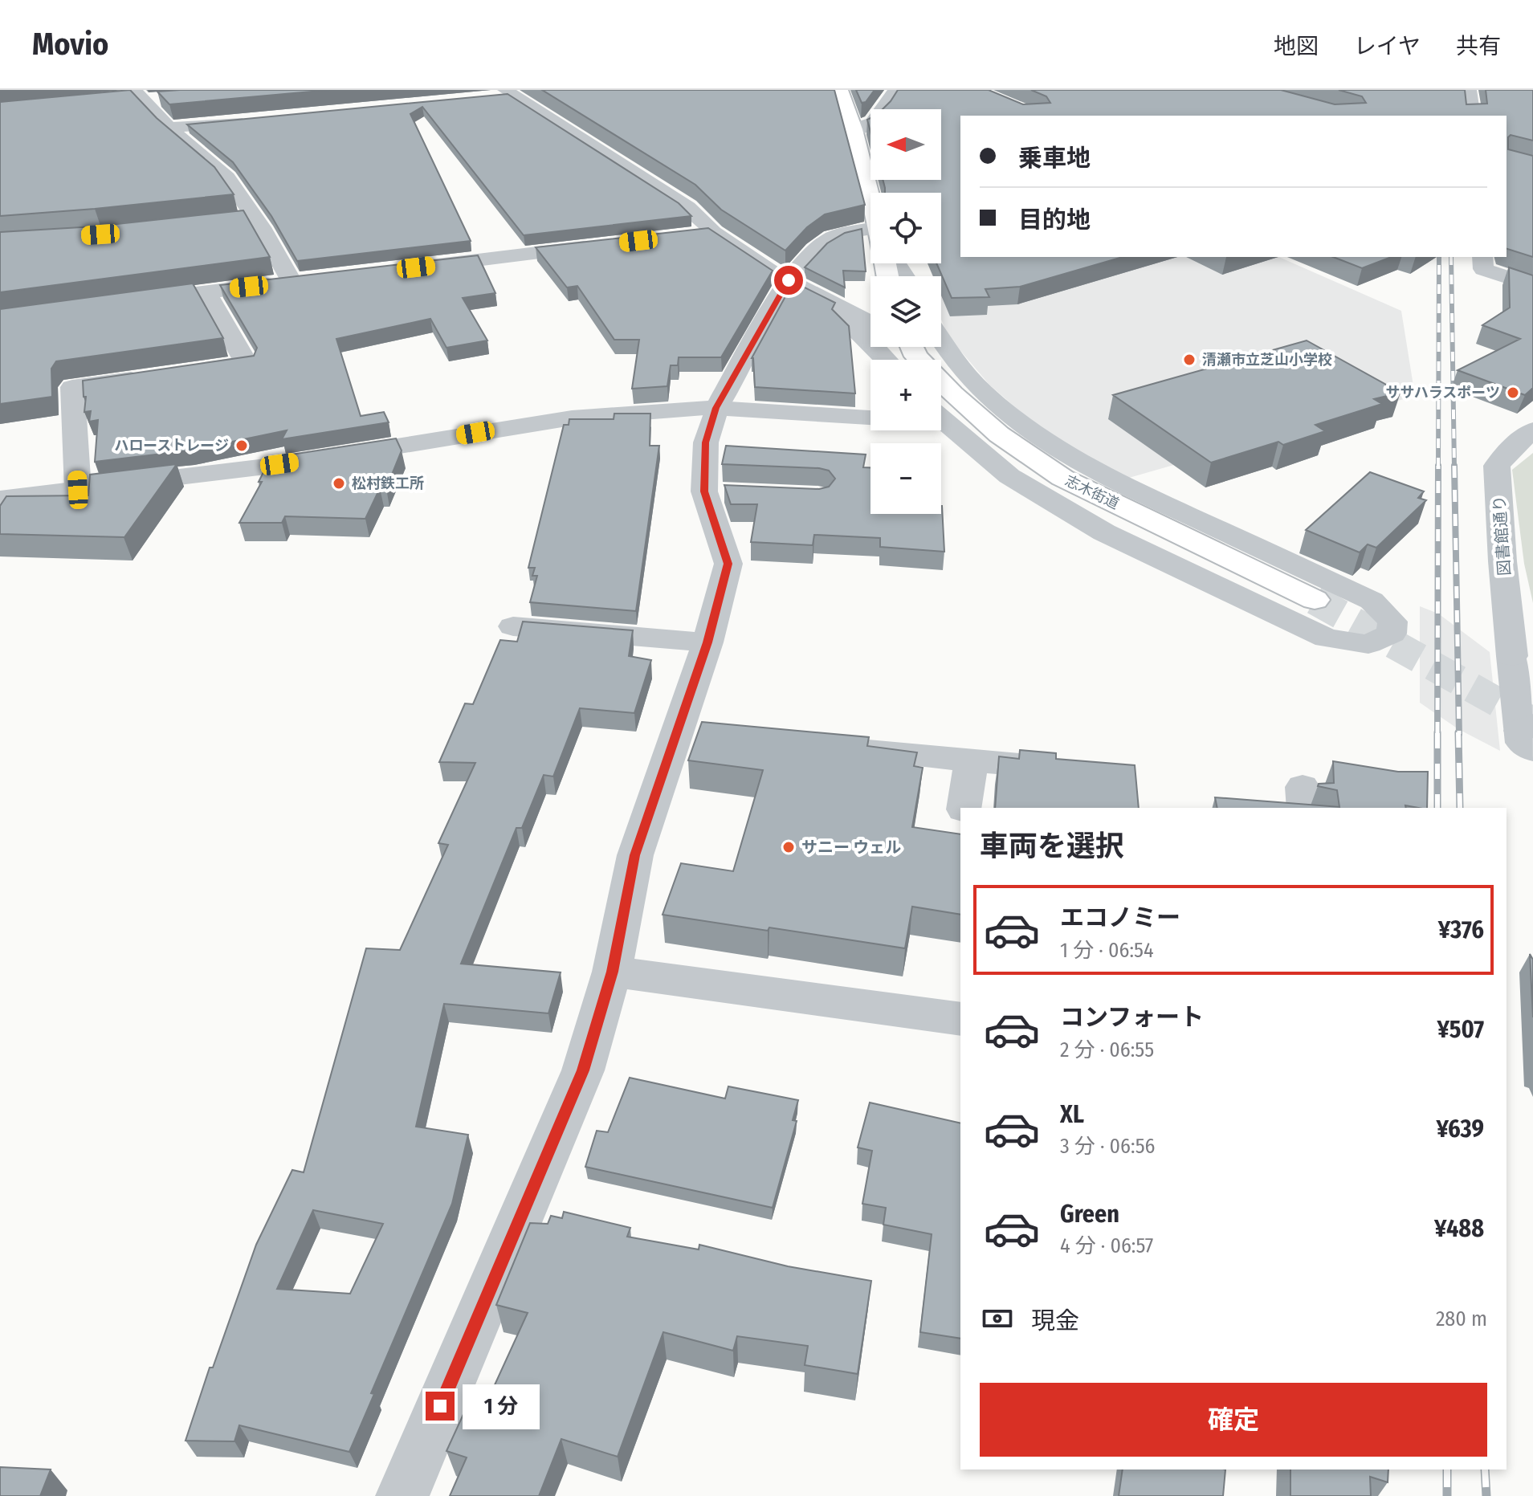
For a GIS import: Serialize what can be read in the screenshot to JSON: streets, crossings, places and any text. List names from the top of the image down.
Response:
{
  "streets": {
    "main road": ["志木街道"],
    "street": ["図書館通り"]
  },
  "places": [
    "清瀬市立芝山小学校",
    "ササハラスポーツ",
    "ハローストレージ",
    "松村鉄工所",
    "サニー ウェル"
  ],
  "north": "left",
  "page": {
    "header": "Movio",
    "nav": ["地図", "レイヤ", "共有"],
    "map_buttons": ["+", "−"],
    "banner": ["乗車地", "目的地"],
    "heading": "車両を選択",
    "list": [
      {
        "name": "エコノミー",
        "note": "1 分 · 06:54",
        "value": "¥376"
      },
      {
        "name": "コンフォート",
        "note": "2 分 · 06:55",
        "value": "¥507"
      },
      {
        "name": "XL",
        "note": "3 分 · 06:56",
        "value": "¥639"
      },
      {
        "name": "Green",
        "note": "4 分 · 06:57",
        "value": "¥488"
      }
    ],
    "pay": ["現金", "280 m"],
    "buttons": "確定",
    "bubble": "1 分"
  }
}
